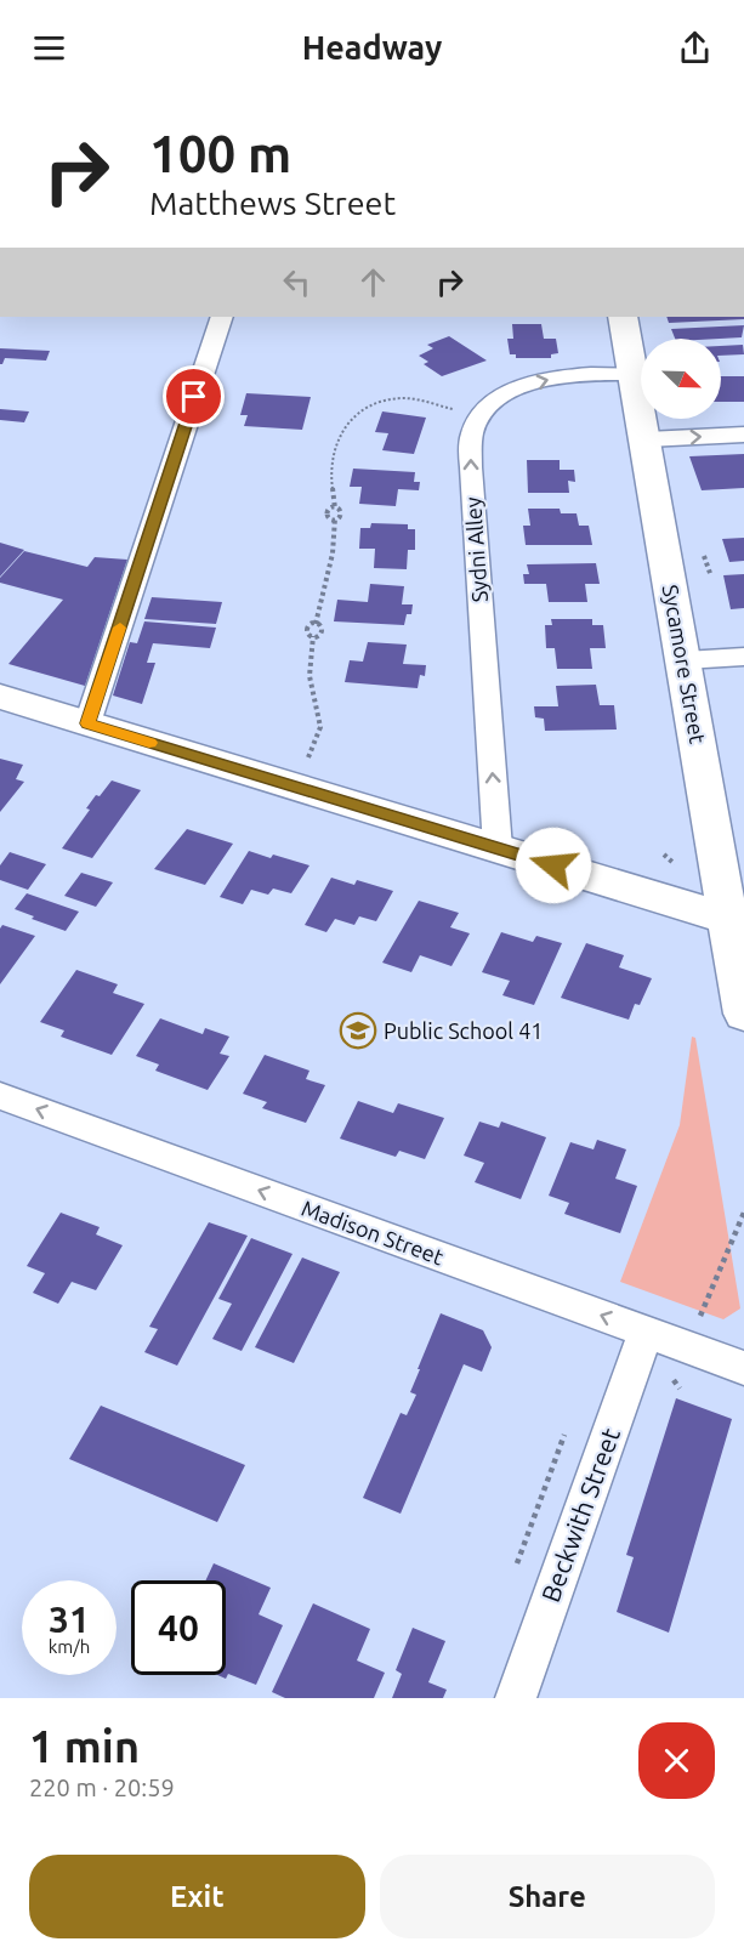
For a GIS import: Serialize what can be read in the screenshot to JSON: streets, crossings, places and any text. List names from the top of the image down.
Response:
{
  "streets": {
    "street": [
      "Sydni Alley",
      "Sycamore Street",
      "Madison Street",
      "Beckwith Street"
    ]
  },
  "crossings": [
    ["Sydni Alley", "Sycamore Street"],
    ["Madison Street", "Beckwith Street"]
  ],
  "one_way": ["Sydni Alley", "Madison Street"],
  "places": {
    "school or university": ["Public School 41"]
  },
  "north": "bottom right",
  "page": {
    "header": "Headway",
    "turn": ["100 m", "Matthews Street"],
    "speed": "31 km/h",
    "limit": "40",
    "heading": ["1 min", "220 m · 20:59"],
    "buttons": ["Exit", "Share"]
  }
}
